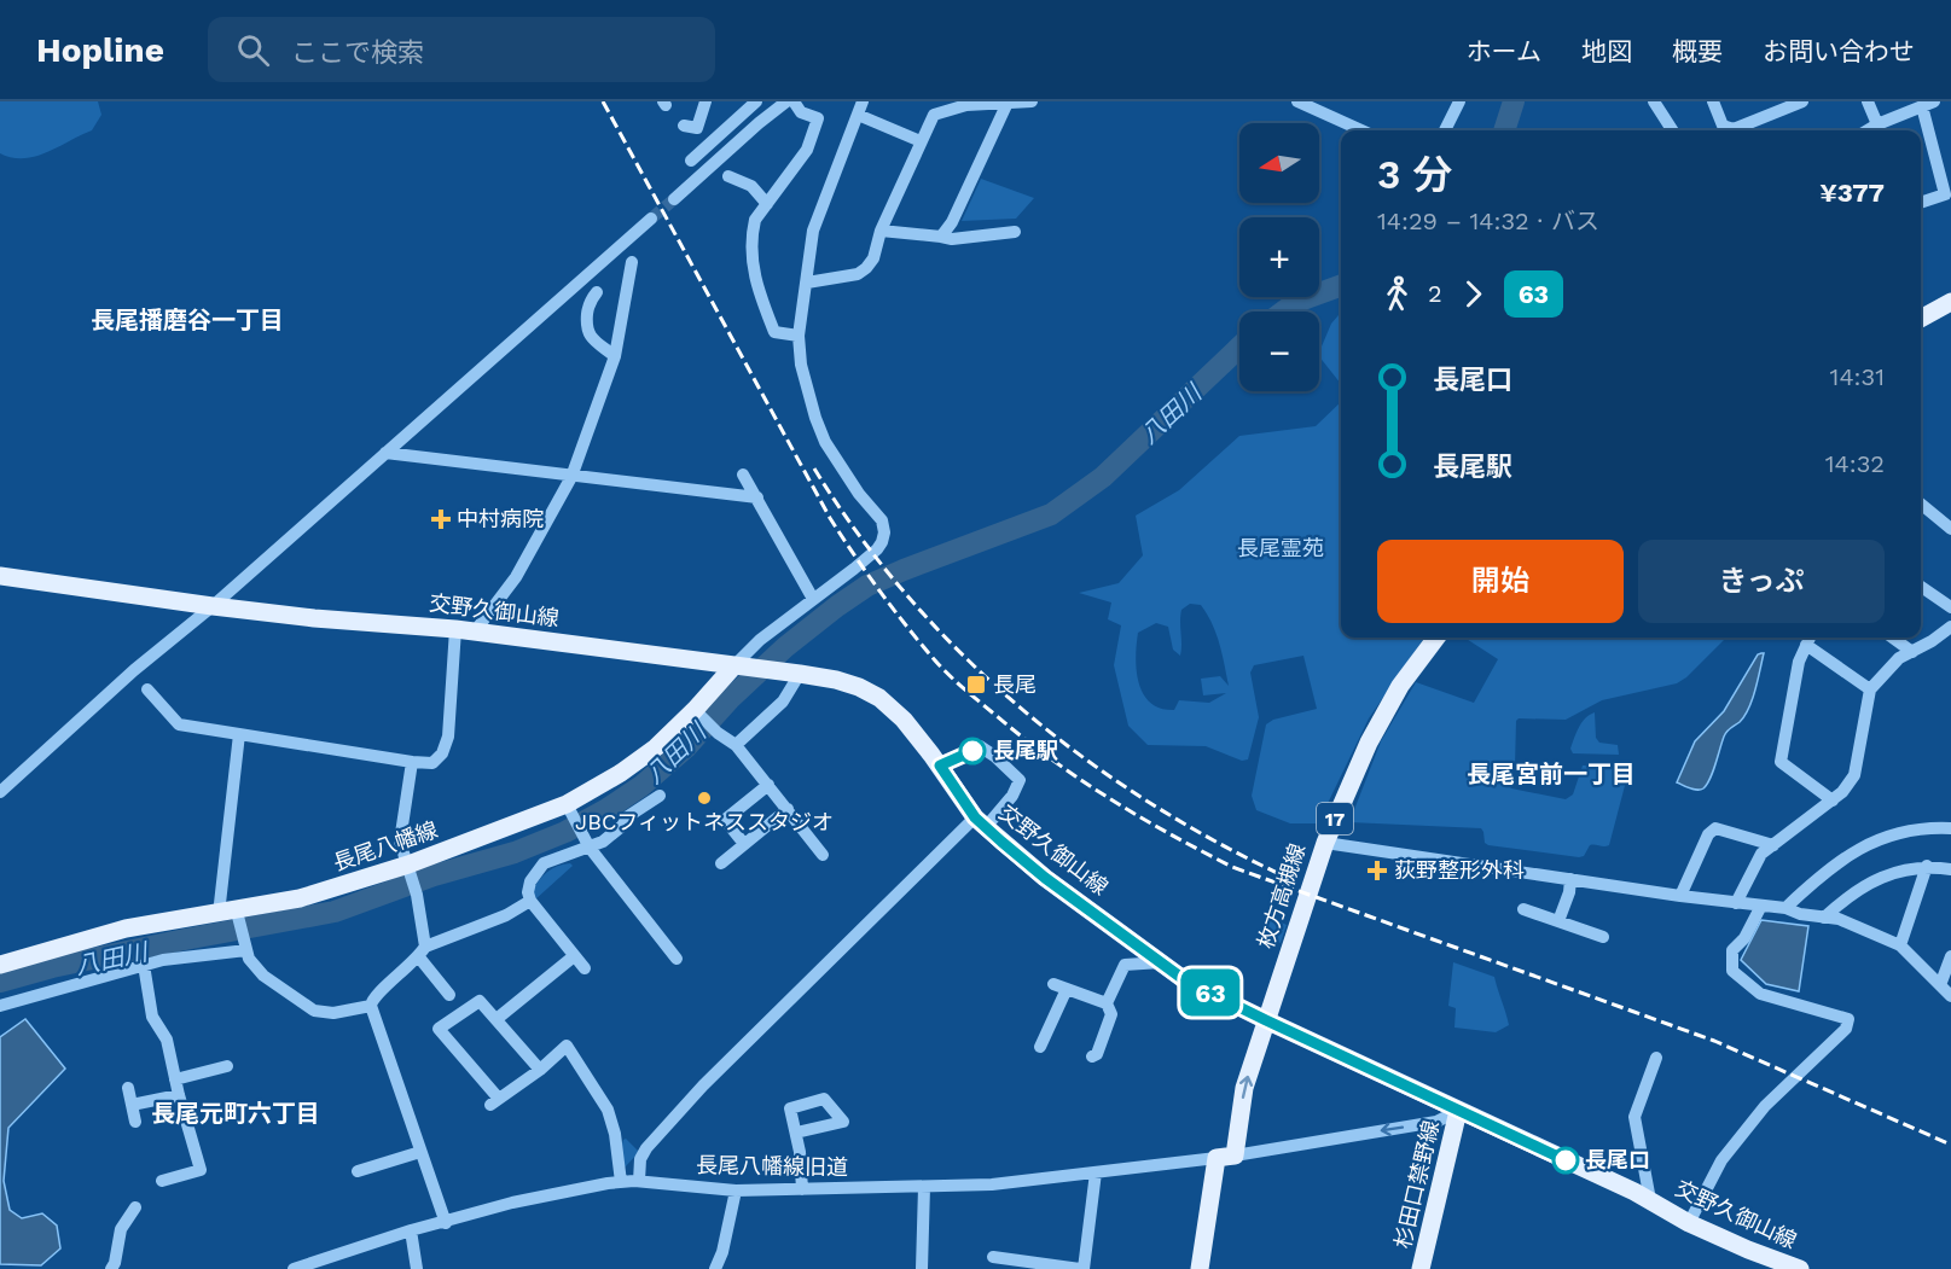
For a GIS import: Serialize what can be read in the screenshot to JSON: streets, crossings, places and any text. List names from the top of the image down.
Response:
{
  "streets": {
    "main road": [
      "交野久御山線",
      "17",
      "長尾八幡線",
      "枚方高槻線",
      "杉田口禁野線"
    ],
    "street": ["長尾八幡線旧道"]
  },
  "crossings": [
    ["交野久御山線", "長尾八幡線"],
    ["交野久御山線", "枚方高槻線"],
    ["交野久御山線", "長尾八幡線旧道"],
    ["交野久御山線", "杉田口禁野線"],
    ["枚方高槻線", "長尾八幡線旧道"],
    ["長尾八幡線旧道", "杉田口禁野線"]
  ],
  "districts": ["長尾播磨谷一丁目", "長尾宮前一丁目", "長尾元町六丁目"],
  "water": ["八田川"],
  "parks": ["長尾霊苑"],
  "places": {
    "health": ["中村病院", "荻野整形外科"],
    "transit": ["長尾"],
    "other": ["長尾駅", "JBCフィットネススタジオ", "長尾口"]
  },
  "lines": ["bus line 63"],
  "north": "left",
  "page": {
    "header": "Hopline",
    "search": "ここで検索",
    "nav": [
      "ホーム",
      "地図",
      "概要",
      "お問い合わせ"
    ],
    "on_map": "63",
    "map_buttons": ["+", "−"],
    "heading": ["3 分", "14:29 – 14:32 · バス", "¥377"],
    "legs": ["2", "63"],
    "list": [
      {
        "name": "長尾口",
        "value": "14:31"
      },
      {
        "name": "長尾駅",
        "value": "14:32"
      }
    ],
    "buttons": ["開始", "きっぷ"]
  }
}
